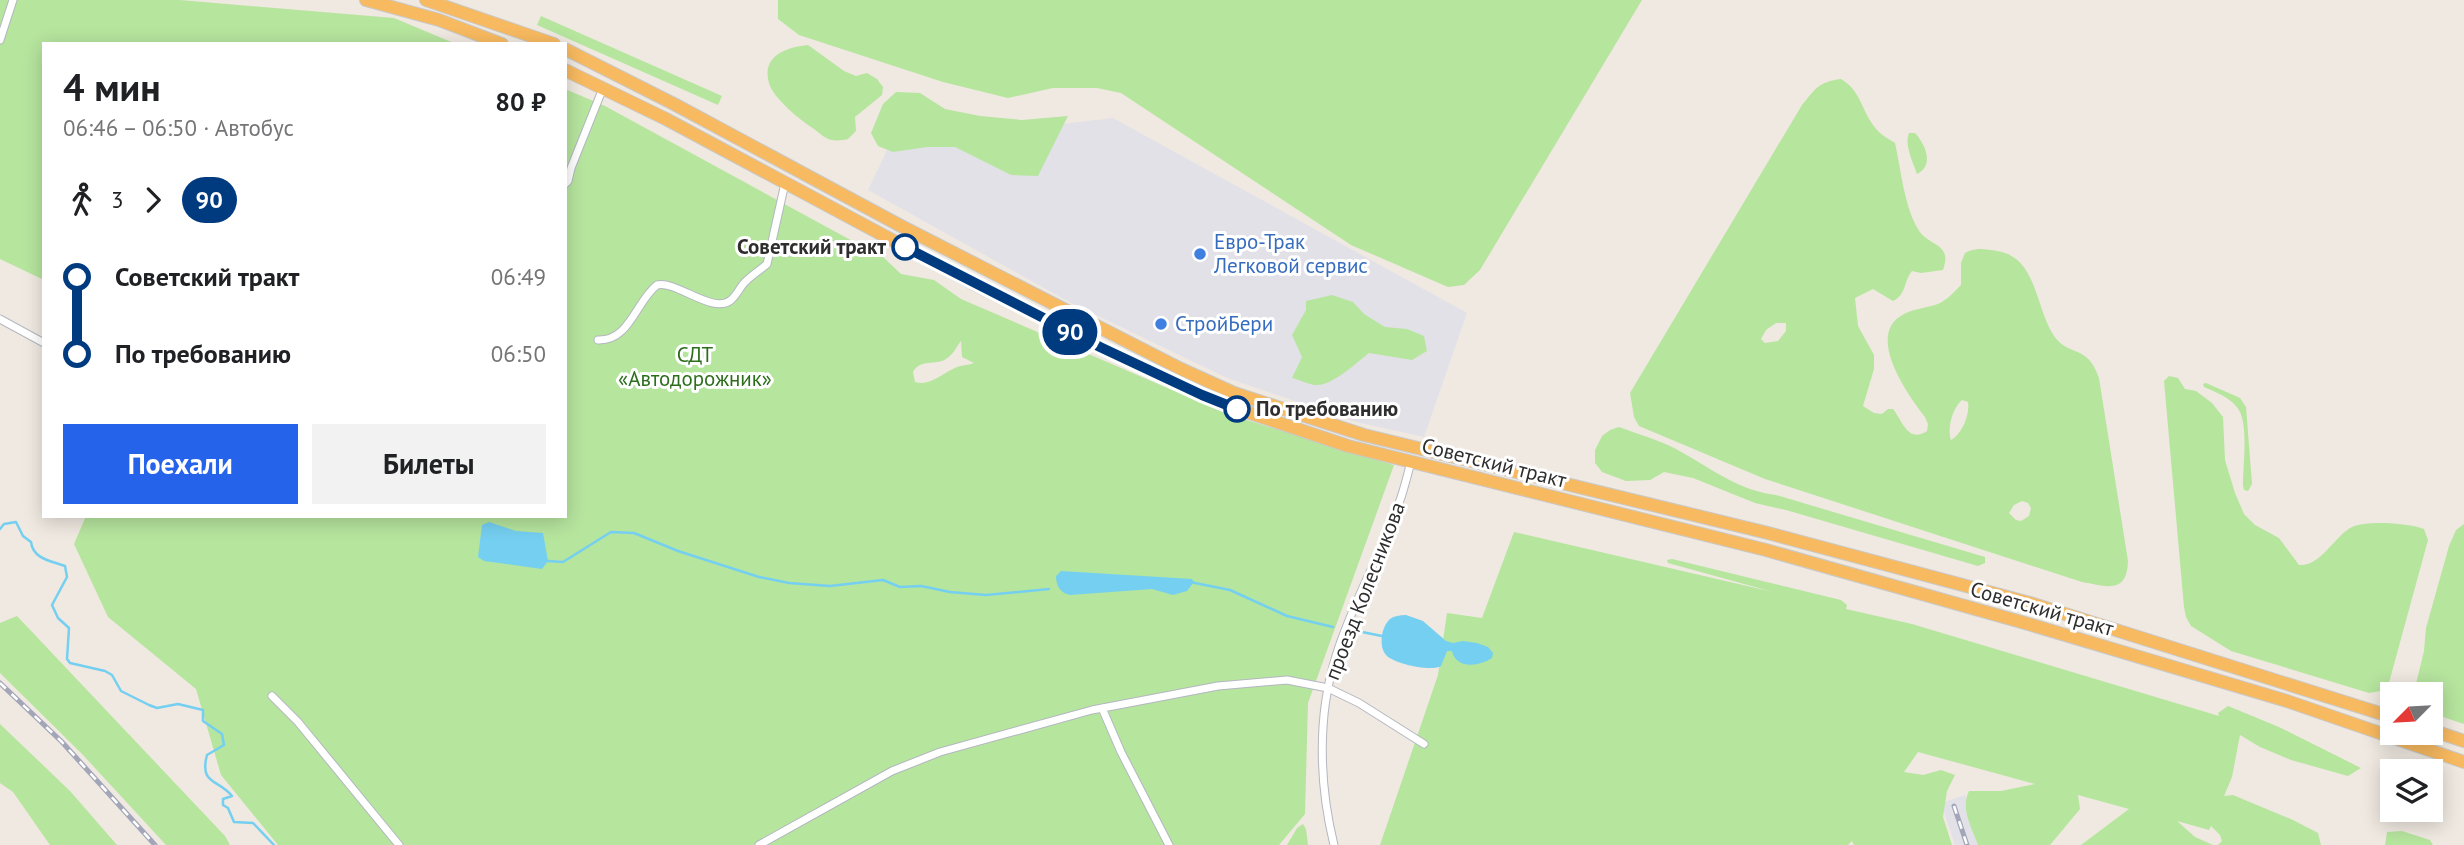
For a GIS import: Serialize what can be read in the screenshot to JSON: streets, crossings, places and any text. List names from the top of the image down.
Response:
{
  "streets": {
    "highway": ["Советский тракт"],
    "street": ["проезд Колесникова"]
  },
  "crossings": [
    ["Советский тракт", "проезд Колесникова"]
  ],
  "parks": ["СДТ «Автодорожник»"],
  "places": [
    "Советский тракт",
    "Евро-Трак Легковой сервис",
    "СтройБери",
    "По требованию"
  ],
  "lines": ["bus line 90"],
  "north": "bottom left",
  "page": {
    "on_map": "90",
    "heading": ["4 мин", "06:46 – 06:50 · Автобус", "80 ₽"],
    "legs": ["3", "90"],
    "list": [
      {
        "name": "Советский тракт",
        "value": "06:49"
      },
      {
        "name": "По требованию",
        "value": "06:50"
      }
    ],
    "buttons": ["Поехали", "Билеты"]
  }
}
